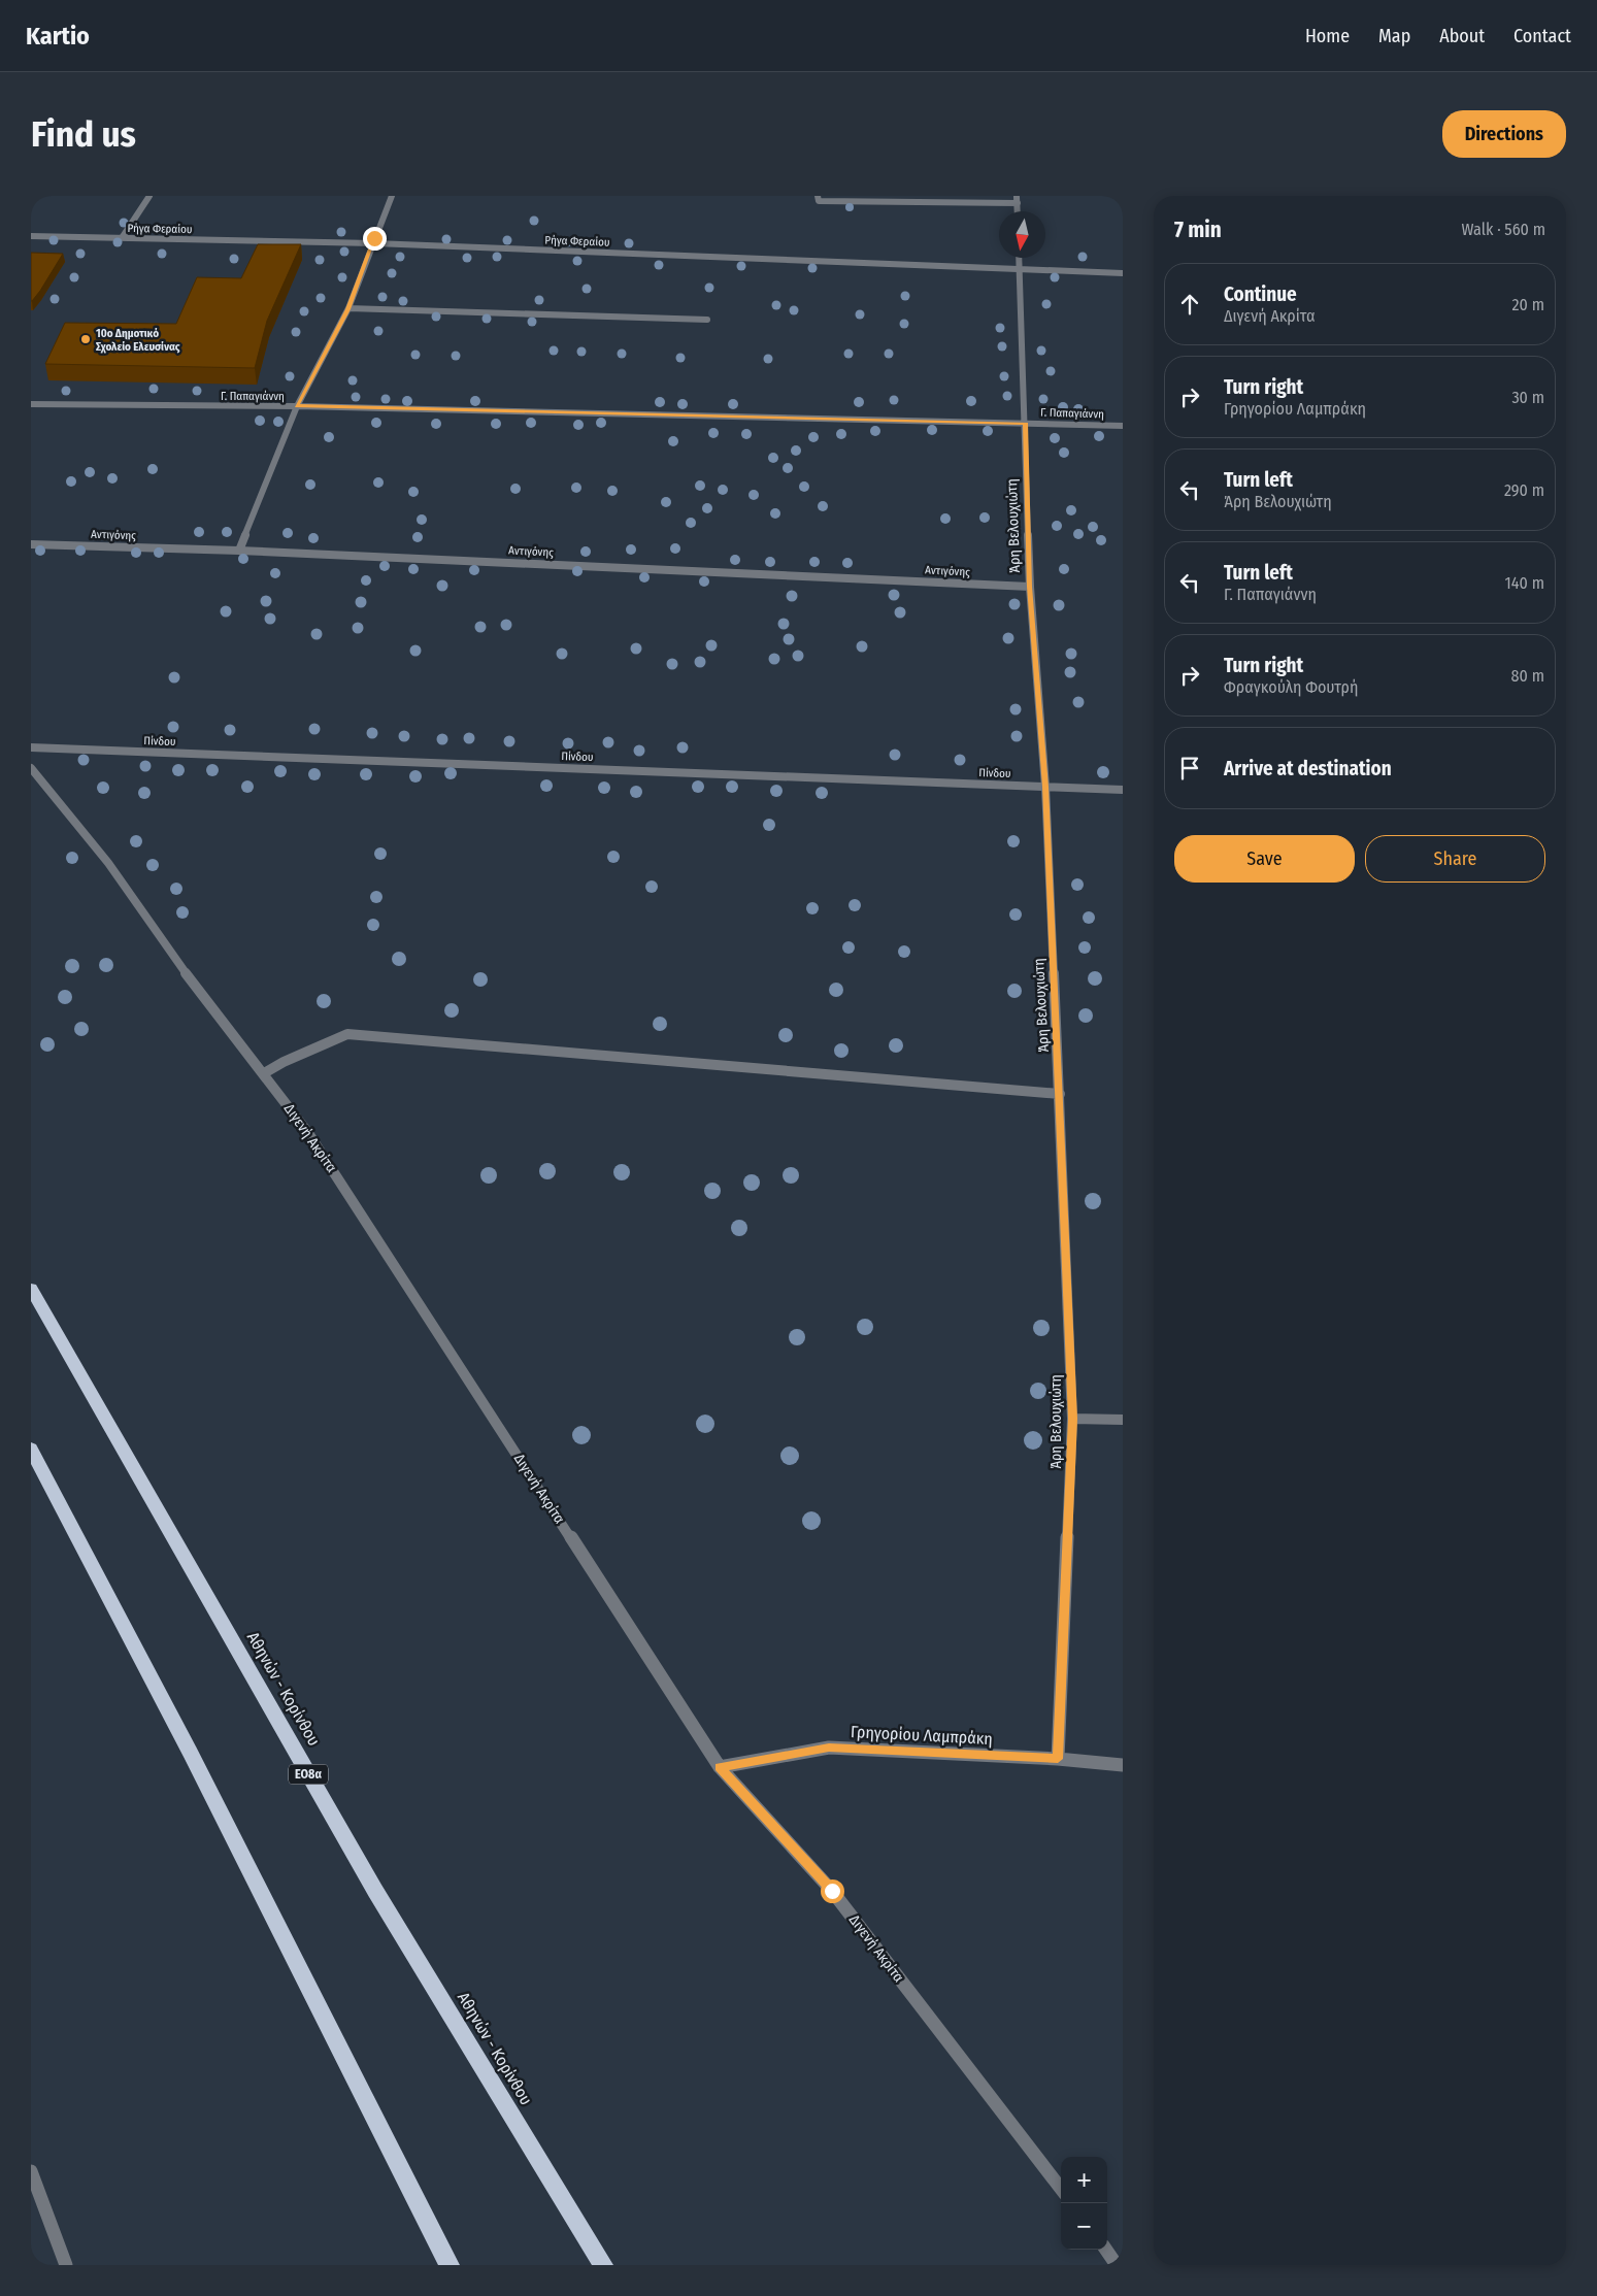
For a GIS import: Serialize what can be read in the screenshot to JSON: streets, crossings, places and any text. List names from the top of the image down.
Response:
{
  "streets": {
    "highway": ["Αθηνών - Κορίνθου", "ΕΟ8α"],
    "street": [
      "Ρήγα Φεραίου",
      "Γ. Παπαγιάννη",
      "Άρη Βελουχιώτη",
      "Αντιγόνης",
      "Πίνδου",
      "Διγενή Ακρίτα",
      "Γρηγορίου Λαμπράκη"
    ]
  },
  "crossings": [
    ["Ρήγα Φεραίου", "Άρη Βελουχιώτη"],
    ["Γ. Παπαγιάννη", "Άρη Βελουχιώτη"],
    ["Άρη Βελουχιώτη", "Αντιγόνης"],
    ["Άρη Βελουχιώτη", "Πίνδου"],
    ["Άρη Βελουχιώτη", "Γρηγορίου Λαμπράκη"],
    ["Διγενή Ακρίτα", "Γρηγορίου Λαμπράκη"]
  ],
  "places": ["10ο Δημοτικό Σχολείο Ελευσίνας"],
  "north": "bottom",
  "page": {
    "header": "Kartio",
    "nav": [
      "Home",
      "Map",
      "About",
      "Contact"
    ],
    "buttons": [
      "Directions",
      ["Save", "Share"]
    ],
    "title": "Find us",
    "heading": ["7 min", "Walk · 560 m"],
    "list": [
      ["Continue", "Διγενή Ακρίτα", "20 m"],
      ["Turn right", "Γρηγορίου Λαμπράκη", "30 m"],
      ["Turn left", "Άρη Βελουχιώτη", "290 m"],
      ["Turn left", "Γ. Παπαγιάννη", "140 m"],
      ["Turn right", "Φραγκούλη Φουτρή", "80 m"],
      "Arrive at destination"
    ],
    "map_buttons": ["+", "−"]
  }
}
